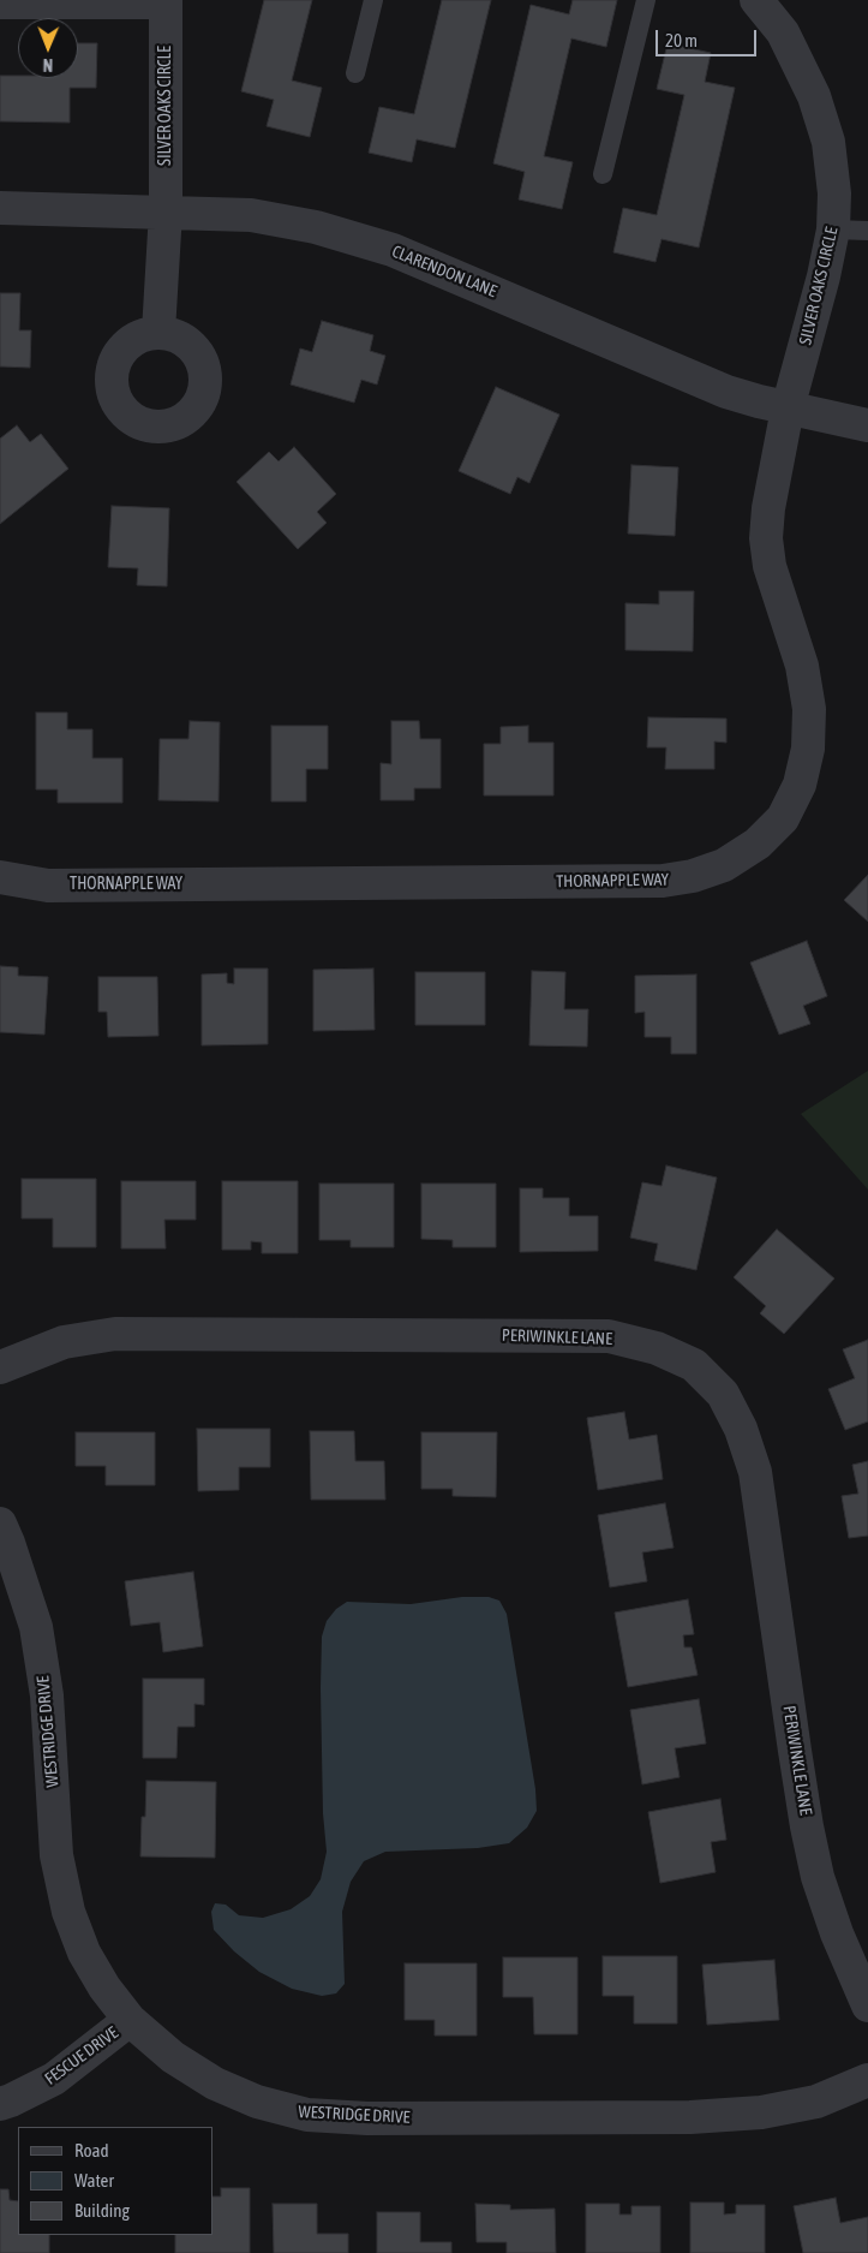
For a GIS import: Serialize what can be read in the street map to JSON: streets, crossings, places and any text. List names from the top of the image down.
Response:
{
  "streets": {
    "street": [
      "SILVER OAKS CIRCLE",
      "CLARENDON LANE",
      "THORNAPPLE WAY",
      "PERIWINKLE LANE",
      "WESTRIDGE DRIVE",
      "FESCUE DRIVE"
    ]
  },
  "crossings": [
    ["SILVER OAKS CIRCLE", "CLARENDON LANE"],
    ["SILVER OAKS CIRCLE", "THORNAPPLE WAY"],
    ["CLARENDON LANE", "THORNAPPLE WAY"],
    ["WESTRIDGE DRIVE", "FESCUE DRIVE"]
  ],
  "legend": ["Road", "Water", "Building"],
  "scale_bar": "20 m",
  "north": "bottom"
}
